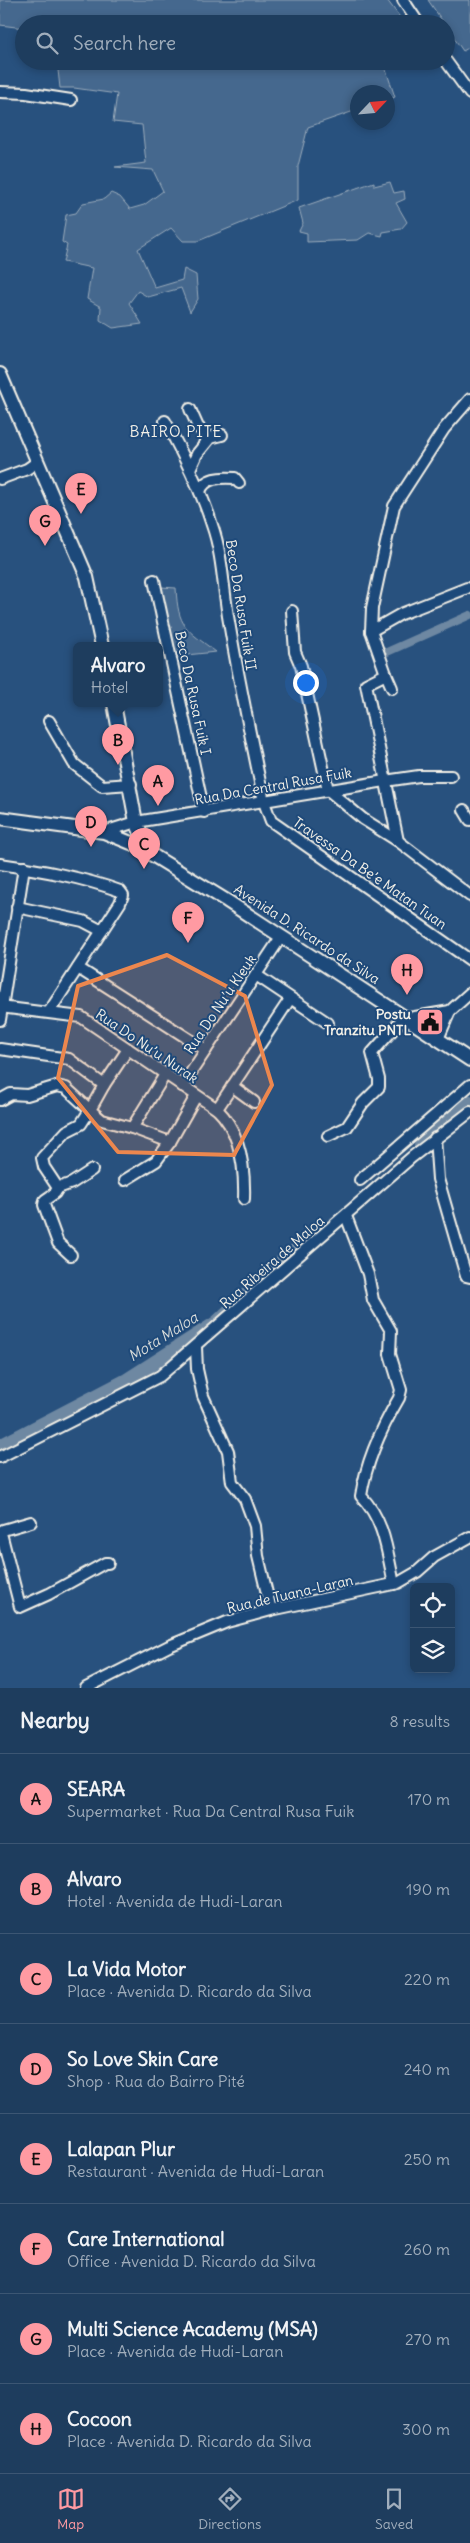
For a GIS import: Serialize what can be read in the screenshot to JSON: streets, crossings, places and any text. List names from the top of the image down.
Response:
{
  "streets": {
    "main road": ["Avenida D. Ricardo da Silva"],
    "street": [
      "Beco Da Rusa Fuik II",
      "Beco Da Rusa Fuik I",
      "Rua Da Central Rusa Fuik",
      "Travessa Da Be’e Matan Tuan",
      "Rua Do Nu’u Kleuk",
      "Rua Do Nu’u Nurak",
      "Rua Ribeira de Maloa",
      "Rua de Tuana-Laran"
    ]
  },
  "crossings": [
    ["Beco Da Rusa Fuik II", "Rua Da Central Rusa Fuik"],
    ["Beco Da Rusa Fuik II", "Travessa Da Be’e Matan Tuan"],
    ["Beco Da Rusa Fuik I", "Rua Da Central Rusa Fuik"],
    ["Rua Da Central Rusa Fuik", "Travessa Da Be’e Matan Tuan"],
    ["Rua Da Central Rusa Fuik", "Avenida D. Ricardo da Silva"],
    ["Avenida D. Ricardo da Silva", "Rua Do Nu’u Kleuk"],
    ["Rua Do Nu’u Kleuk", "Rua Do Nu’u Nurak"]
  ],
  "districts": ["BAIRO PITE"],
  "water": ["Mota Maloa"],
  "places": {
    "public building": ["Postu Tranzitu PNTL"]
  },
  "north": "top right",
  "page": {
    "search": "Search here",
    "pins": [
      "E",
      "G",
      "B",
      "A",
      "D",
      "C",
      "F",
      "H"
    ],
    "popup": ["Alvaro", "Hotel"],
    "heading": ["Nearby", "8 results"],
    "list": [
      {
        "mark": "A",
        "name": "SEARA",
        "note": "Supermarket · Rua Da Central Rusa Fuik",
        "value": "170 m"
      },
      {
        "mark": "B",
        "name": "Alvaro",
        "note": "Hotel · Avenida de Hudi-Laran",
        "value": "190 m"
      },
      {
        "mark": "C",
        "name": "La Vida Motor",
        "note": "Place · Avenida D. Ricardo da Silva",
        "value": "220 m"
      },
      {
        "mark": "D",
        "name": "So Love Skin Care",
        "note": "Shop · Rua do Bairro Pité",
        "value": "240 m"
      },
      {
        "mark": "E",
        "name": "Lalapan Plur",
        "note": "Restaurant · Avenida de Hudi-Laran",
        "value": "250 m"
      },
      {
        "mark": "F",
        "name": "Care International",
        "note": "Office · Avenida D. Ricardo da Silva",
        "value": "260 m"
      },
      {
        "mark": "G",
        "name": "Multi Science Academy (MSA)",
        "note": "Place · Avenida de Hudi-Laran",
        "value": "270 m"
      },
      {
        "mark": "H",
        "name": "Cocoon",
        "note": "Place · Avenida D. Ricardo da Silva",
        "value": "300 m"
      }
    ],
    "nav": ["Map", "Directions", "Saved"]
  }
}
